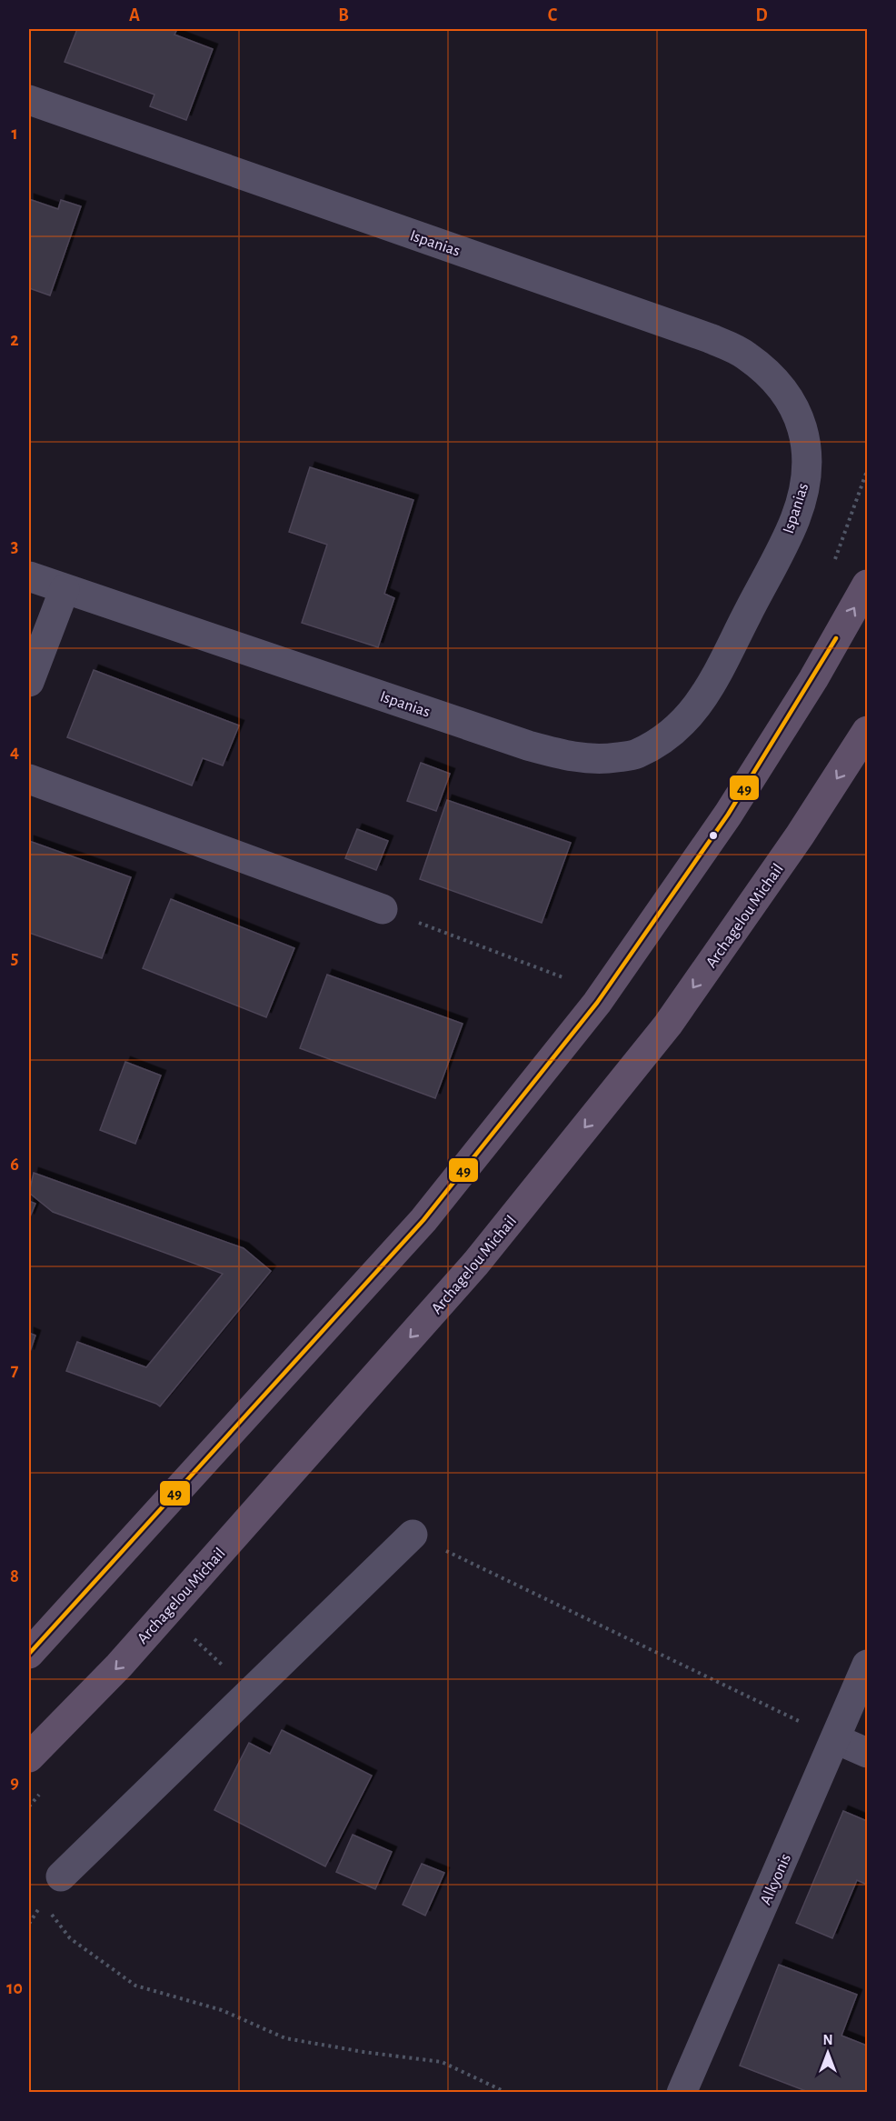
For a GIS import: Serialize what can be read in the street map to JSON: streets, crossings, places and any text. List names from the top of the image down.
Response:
{
  "streets": {
    "main road": ["Archagelou Michail"],
    "street": ["Ispanias", "Alkyonis"]
  },
  "lines": ["transit line 49"],
  "north": "top",
  "grid": {
    "columns": [
      "A",
      "B",
      "C",
      "D"
    ],
    "rows": [
      "1",
      "2",
      "3",
      "4",
      "5",
      "6",
      "7",
      "8",
      "9",
      "10"
    ]
  }
}
